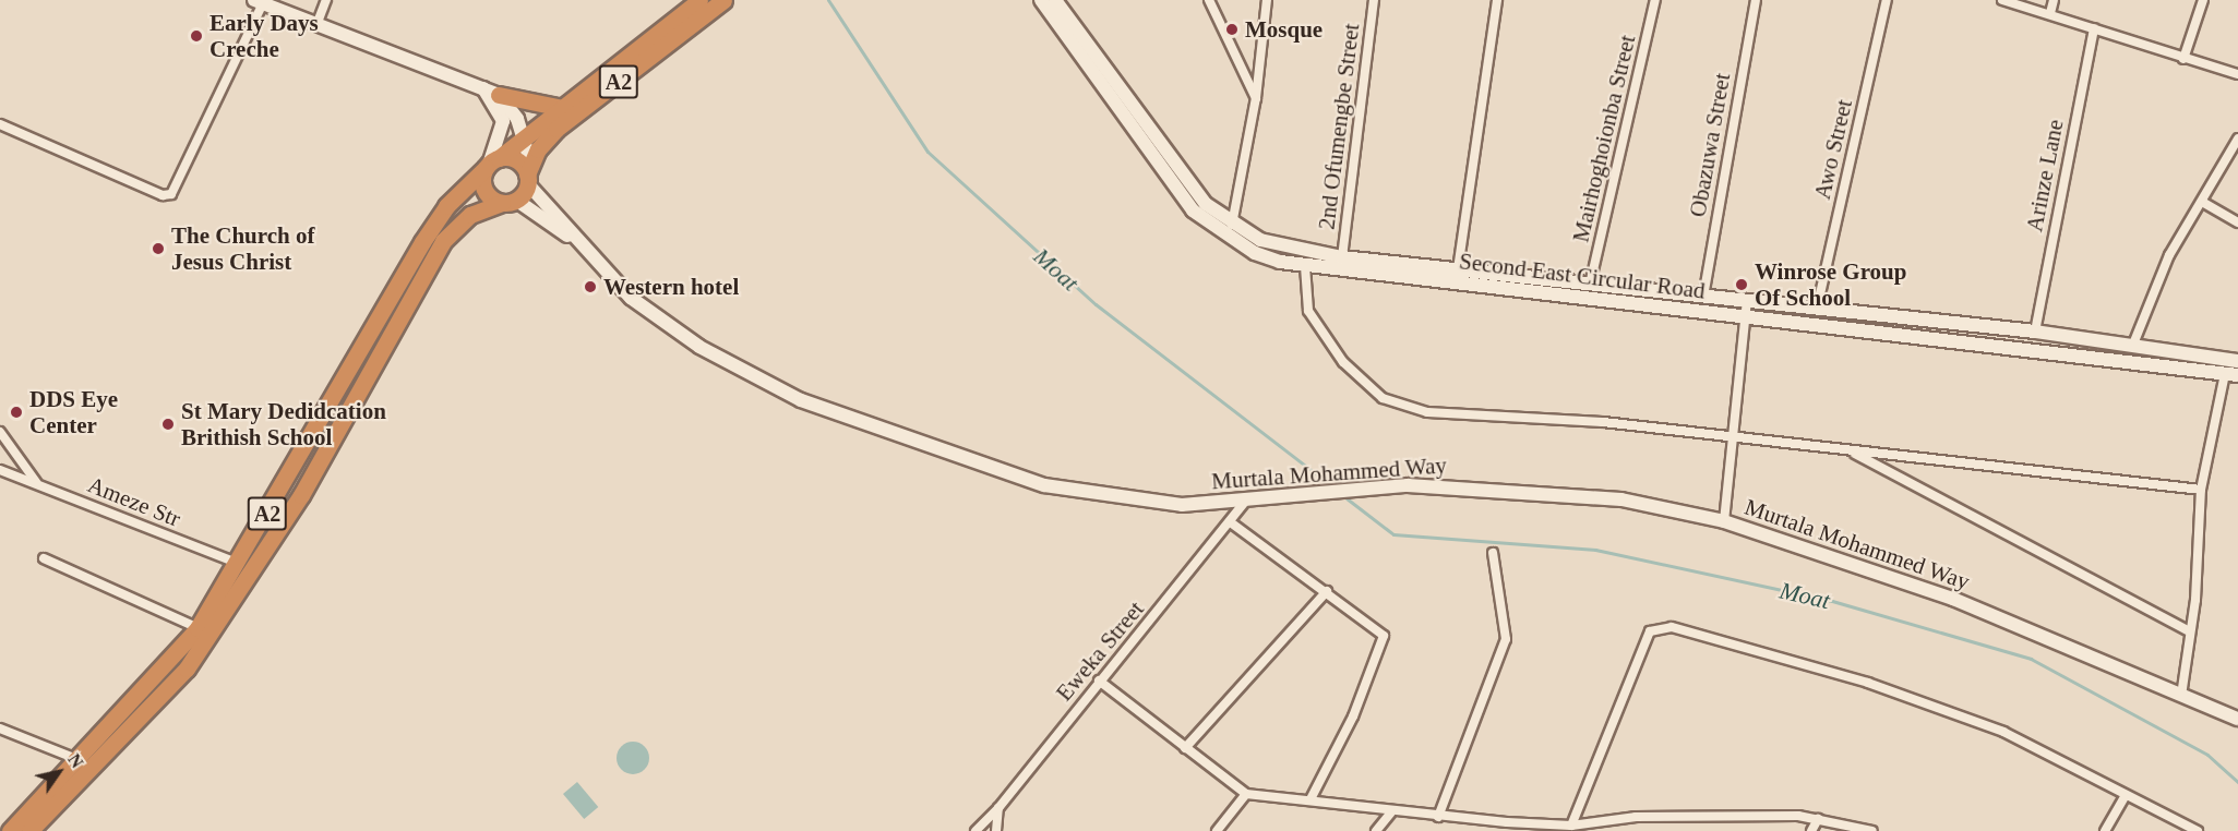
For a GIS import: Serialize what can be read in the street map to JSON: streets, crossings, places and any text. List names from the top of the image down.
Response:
{
  "streets": {
    "highway": ["A2"],
    "main road": ["Second East Circular Road", "Murtala Mohammed Way"],
    "street": [
      "2nd Ofumengbe Street",
      "Mairhoghoionba Street",
      "Obazuwa Street",
      "Awo Street",
      "Arinze Lane",
      "Ameze Str",
      "Eweka Street"
    ]
  },
  "crossings": [
    ["A2", "Ameze Str"],
    ["2nd Ofumengbe Street", "Second East Circular Road"],
    ["Mairhoghoionba Street", "Second East Circular Road"],
    ["Obazuwa Street", "Second East Circular Road"],
    ["Awo Street", "Second East Circular Road"],
    ["Arinze Lane", "Second East Circular Road"],
    ["Murtala Mohammed Way", "Eweka Street"]
  ],
  "water": ["Moat"],
  "places": [
    "Mosque",
    "Early Days Creche",
    "The Church of Jesus Christ",
    "Winrose Group Of School",
    "Western hotel",
    "DDS Eye Center",
    "St Mary Dedidcation Brithish School"
  ],
  "north": "top right"
}
